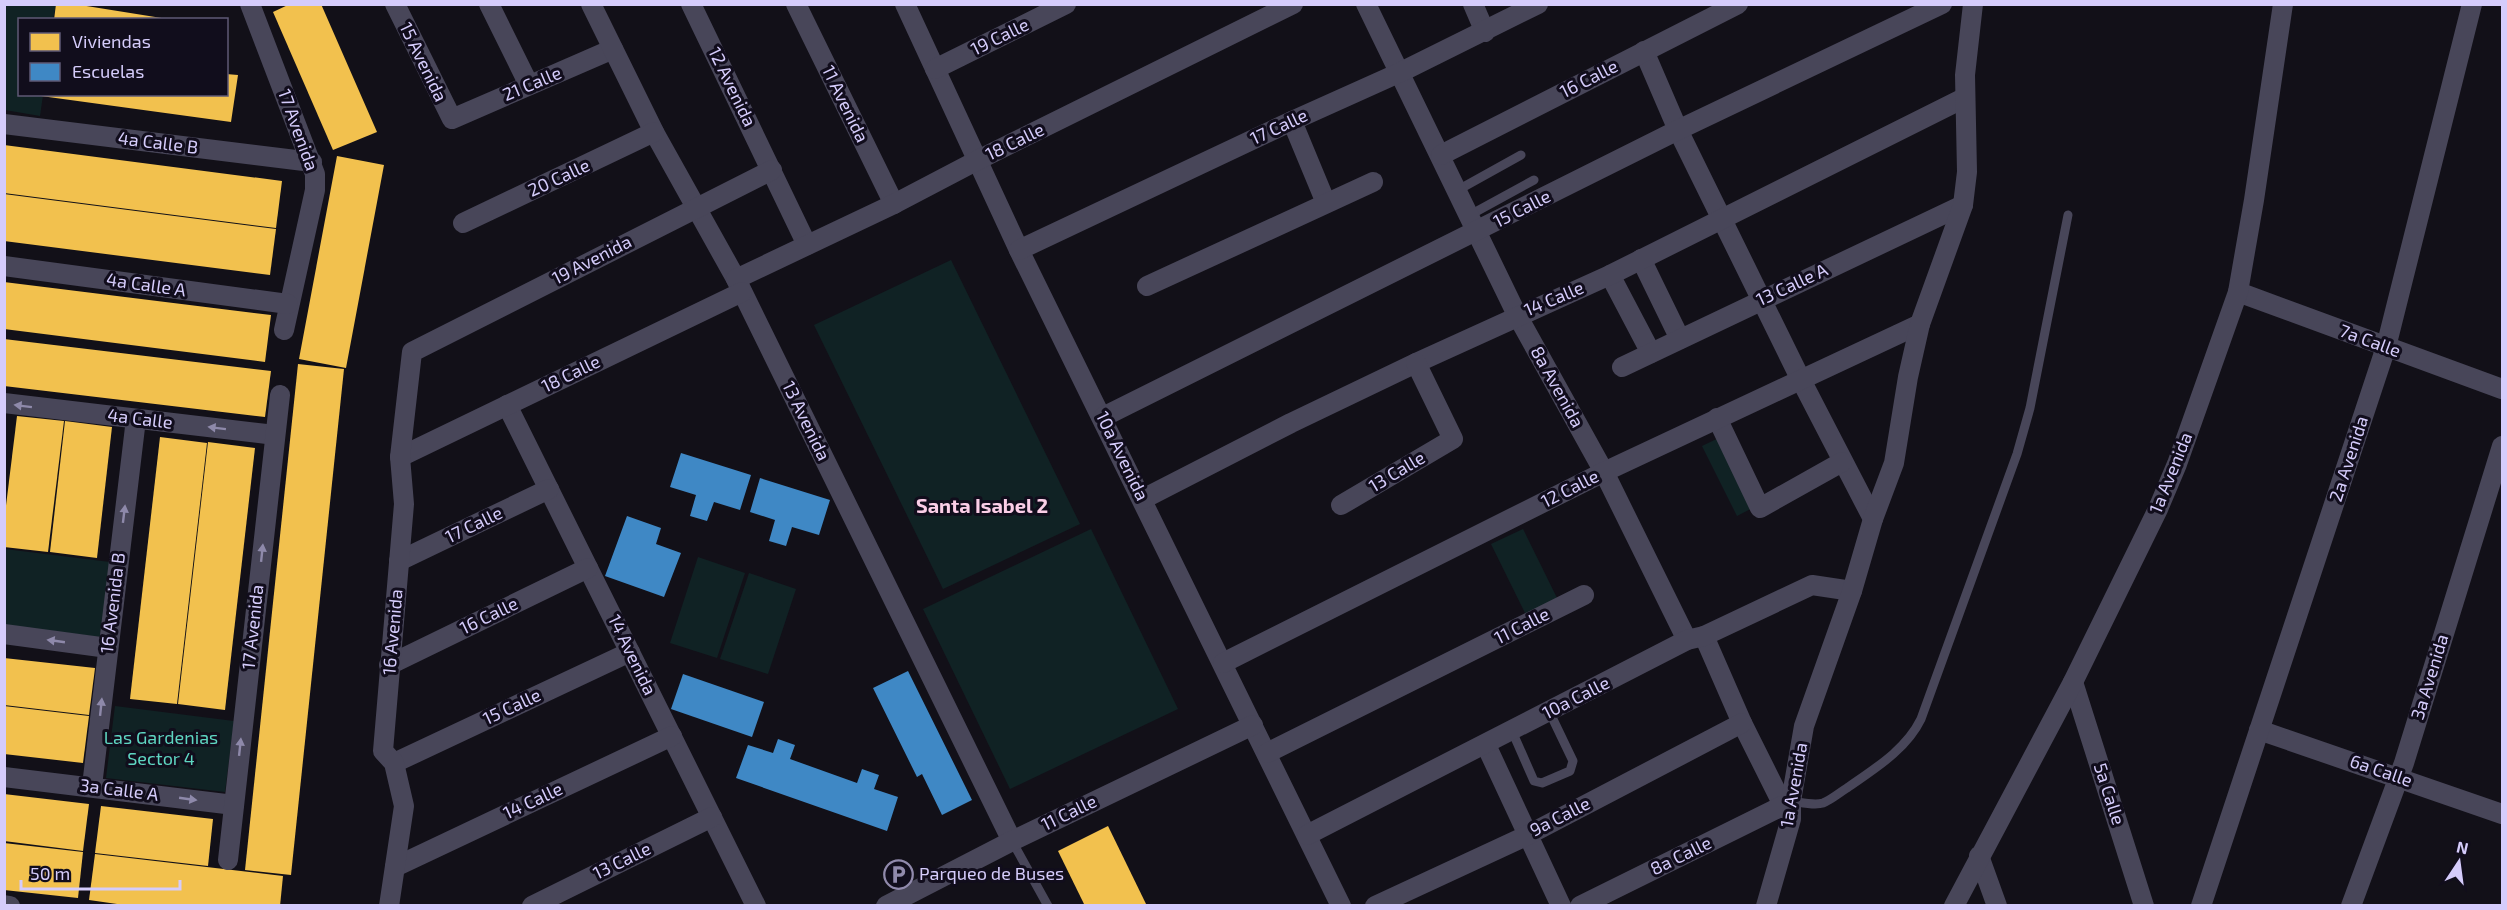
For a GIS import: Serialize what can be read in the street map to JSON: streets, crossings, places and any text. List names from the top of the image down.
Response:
{
  "streets": {
    "street": [
      "19 Calle",
      "15 Avenida",
      "16 Calle",
      "21 Calle",
      "12 Avenida",
      "11 Avenida",
      "17 Calle",
      "17 Avenida",
      "18 Calle",
      "4a Calle B",
      "20 Calle",
      "15 Calle",
      "19 Avenida",
      "4a Calle A",
      "13 Calle A",
      "14 Calle",
      "7a Calle",
      "8a Avenida",
      "4a Calle",
      "13 Avenida",
      "10a Avenida",
      "2a Avenida",
      "13 Calle",
      "1a Avenida",
      "12 Calle",
      "16 Avenida B",
      "11 Calle",
      "16 Avenida",
      "14 Avenida",
      "3a Avenida",
      "10a Calle",
      "6a Calle",
      "3a Calle A",
      "5a Calle",
      "9a Calle",
      "8a Calle"
    ]
  },
  "crossings": [
    ["19 Calle", "10a Avenida"],
    ["15 Avenida", "21 Calle"],
    ["16 Calle", "8a Avenida"],
    ["16 Calle", "16 Avenida"],
    ["16 Calle", "14 Avenida"],
    ["21 Calle", "13 Avenida"],
    ["12 Avenida", "18 Calle"],
    ["12 Avenida", "19 Avenida"],
    ["11 Avenida", "18 Calle"],
    ["17 Calle", "8a Avenida"],
    ["17 Calle", "10a Avenida"],
    ["17 Calle", "16 Avenida"],
    ["17 Calle", "14 Avenida"],
    ["17 Avenida", "4a Calle B"],
    ["17 Avenida", "4a Calle A"],
    ["17 Avenida", "4a Calle"],
    ["17 Avenida", "3a Calle A"],
    ["18 Calle", "13 Avenida"],
    ["18 Calle", "10a Avenida"],
    ["18 Calle", "16 Avenida"],
    ["18 Calle", "14 Avenida"],
    ["20 Calle", "13 Avenida"],
    ["15 Calle", "8a Avenida"],
    ["15 Calle", "10a Avenida"],
    ["15 Calle", "16 Avenida"],
    ["15 Calle", "14 Avenida"],
    ["19 Avenida", "13 Avenida"],
    ["19 Avenida", "16 Avenida"],
    ["13 Calle A", "1a Avenida"],
    ["14 Calle", "8a Avenida"],
    ["14 Calle", "10a Avenida"],
    ["14 Calle", "13 Calle"],
    ["14 Calle", "1a Avenida"],
    ["14 Calle", "16 Avenida"],
    ["14 Calle", "14 Avenida"],
    ["7a Calle", "2a Avenida"],
    ["7a Calle", "1a Avenida"],
    ["8a Avenida", "1a Avenida"],
    ["8a Avenida", "12 Calle"],
    ["8a Avenida", "10a Calle"],
    ["8a Avenida", "9a Calle"],
    ["8a Avenida", "8a Calle"],
    ["4a Calle", "16 Avenida B"],
    ["13 Avenida", "11 Calle"],
    ["10a Avenida", "12 Calle"],
    ["10a Avenida", "11 Calle"],
    ["10a Avenida", "10a Calle"],
    ["2a Avenida", "6a Calle"],
    ["13 Calle", "14 Avenida"],
    ["1a Avenida", "12 Calle"],
    ["1a Avenida", "10a Calle"],
    ["1a Avenida", "5a Calle"],
    ["1a Avenida", "8a Calle"],
    ["16 Avenida B", "3a Calle A"],
    ["3a Avenida", "6a Calle"]
  ],
  "one_way": [
    "17 Avenida",
    "4a Calle",
    "16 Avenida B",
    "3a Calle A"
  ],
  "districts": ["Santa Isabel 2"],
  "parks": ["Las Gardenias Sector 4"],
  "places": {
    "parking": ["Parqueo de Buses"]
  },
  "legend": ["Viviendas", "Escuelas"],
  "scale_bar": "50 m",
  "north": "top"
}
